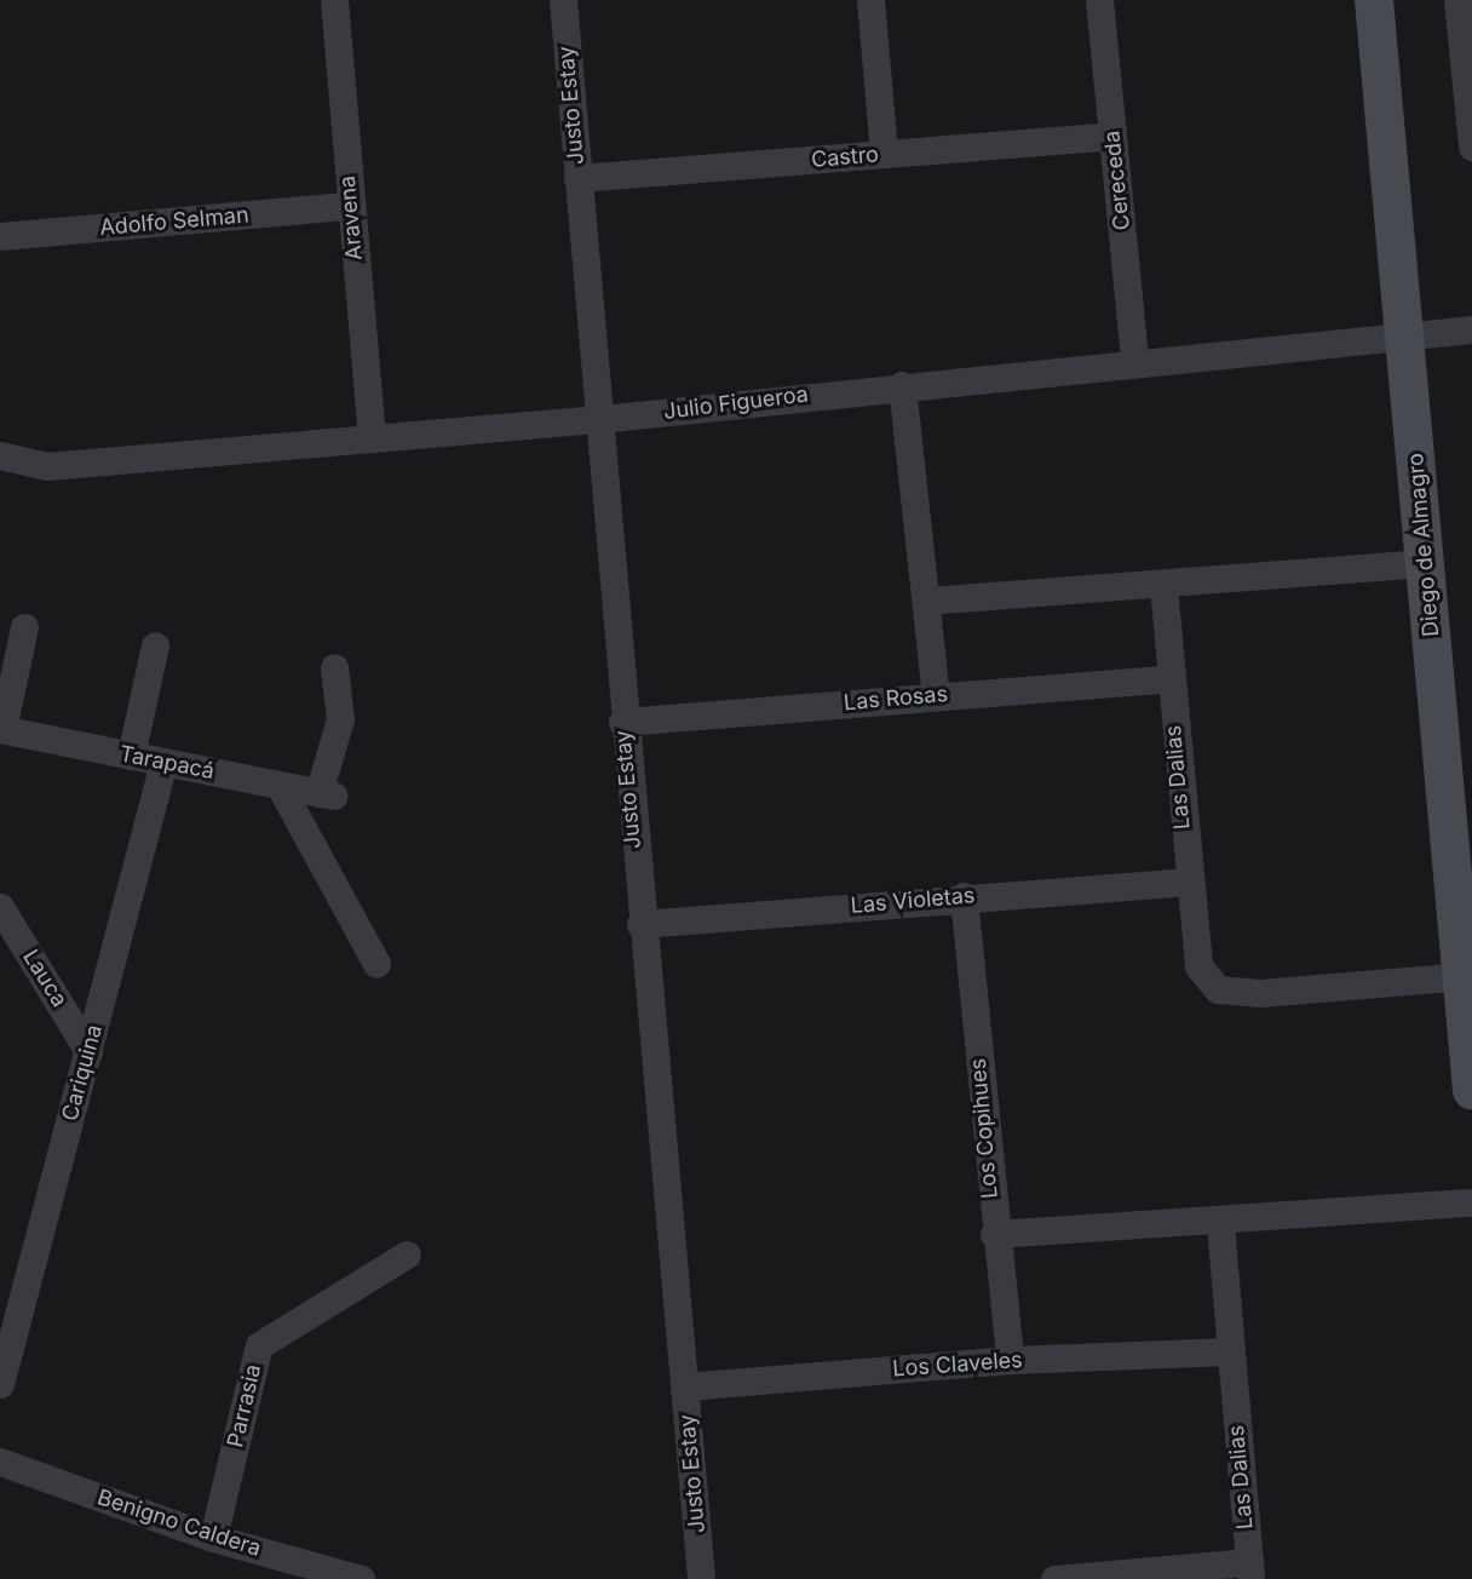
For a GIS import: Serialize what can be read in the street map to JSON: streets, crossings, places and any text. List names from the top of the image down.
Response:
{
  "streets": {
    "street": [
      "Justo Estay",
      "Castro",
      "Cereceda",
      "Aravena",
      "Adolfo Selman",
      "Julio Figueroa",
      "Diego de Almagro",
      "Las Rosas",
      "Tarapacá",
      "Las Dalias",
      "Las Violetas",
      "Lauca",
      "Cariquina",
      "Los Copihues",
      "Los Claveles",
      "Parrasia",
      "Benigno Caldera"
    ]
  },
  "crossings": [
    ["Justo Estay", "Castro"],
    ["Justo Estay", "Julio Figueroa"],
    ["Justo Estay", "Las Rosas"],
    ["Justo Estay", "Las Violetas"],
    ["Justo Estay", "Los Claveles"],
    ["Castro", "Cereceda"],
    ["Cereceda", "Julio Figueroa"],
    ["Aravena", "Adolfo Selman"],
    ["Aravena", "Julio Figueroa"],
    ["Julio Figueroa", "Diego de Almagro"],
    ["Diego de Almagro", "Las Dalias"],
    ["Las Rosas", "Las Dalias"],
    ["Tarapacá", "Cariquina"],
    ["Las Dalias", "Las Violetas"],
    ["Las Dalias", "Los Claveles"],
    ["Las Violetas", "Los Copihues"],
    ["Lauca", "Cariquina"],
    ["Los Copihues", "Los Claveles"],
    ["Parrasia", "Benigno Caldera"]
  ]
}
